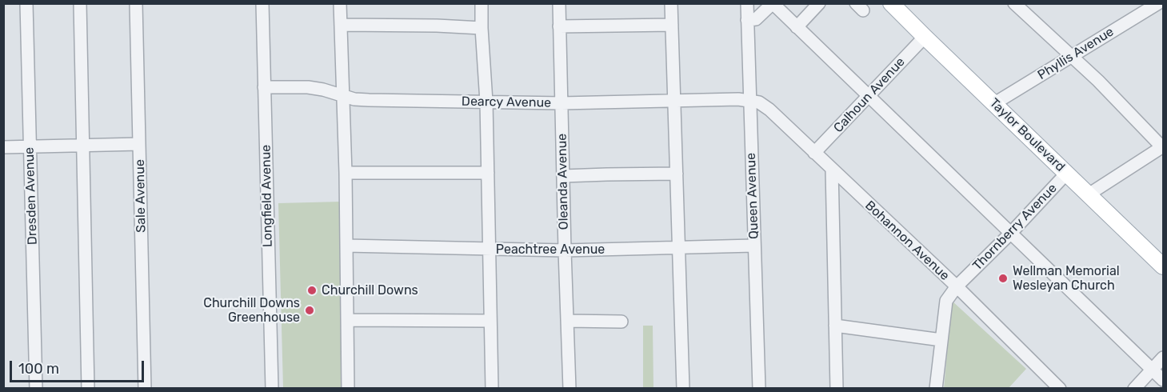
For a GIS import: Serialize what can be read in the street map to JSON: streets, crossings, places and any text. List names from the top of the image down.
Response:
{
  "streets": {
    "main road": ["Taylor Boulevard"],
    "street": [
      "Phyllis Avenue",
      "Calhoun Avenue",
      "Dearcy Avenue",
      "Oleanda Avenue",
      "Dresden Avenue",
      "Sale Avenue",
      "Longfield Avenue",
      "Queen Avenue",
      "Thornberry Avenue",
      "Bohannon Avenue",
      "Peachtree Avenue"
    ]
  },
  "crossings": [
    ["Phyllis Avenue", "Taylor Boulevard"],
    ["Calhoun Avenue", "Taylor Boulevard"],
    ["Calhoun Avenue", "Bohannon Avenue"],
    ["Dearcy Avenue", "Oleanda Avenue"],
    ["Dearcy Avenue", "Longfield Avenue"],
    ["Dearcy Avenue", "Queen Avenue"],
    ["Dearcy Avenue", "Bohannon Avenue"],
    ["Taylor Boulevard", "Thornberry Avenue"],
    ["Oleanda Avenue", "Peachtree Avenue"],
    ["Queen Avenue", "Bohannon Avenue"],
    ["Queen Avenue", "Peachtree Avenue"],
    ["Thornberry Avenue", "Bohannon Avenue"]
  ],
  "places": ["Wellman Memorial Wesleyan Church", "Churchill Downs", "Churchill Downs Greenhouse"],
  "scale_bar": "100 m"
}
